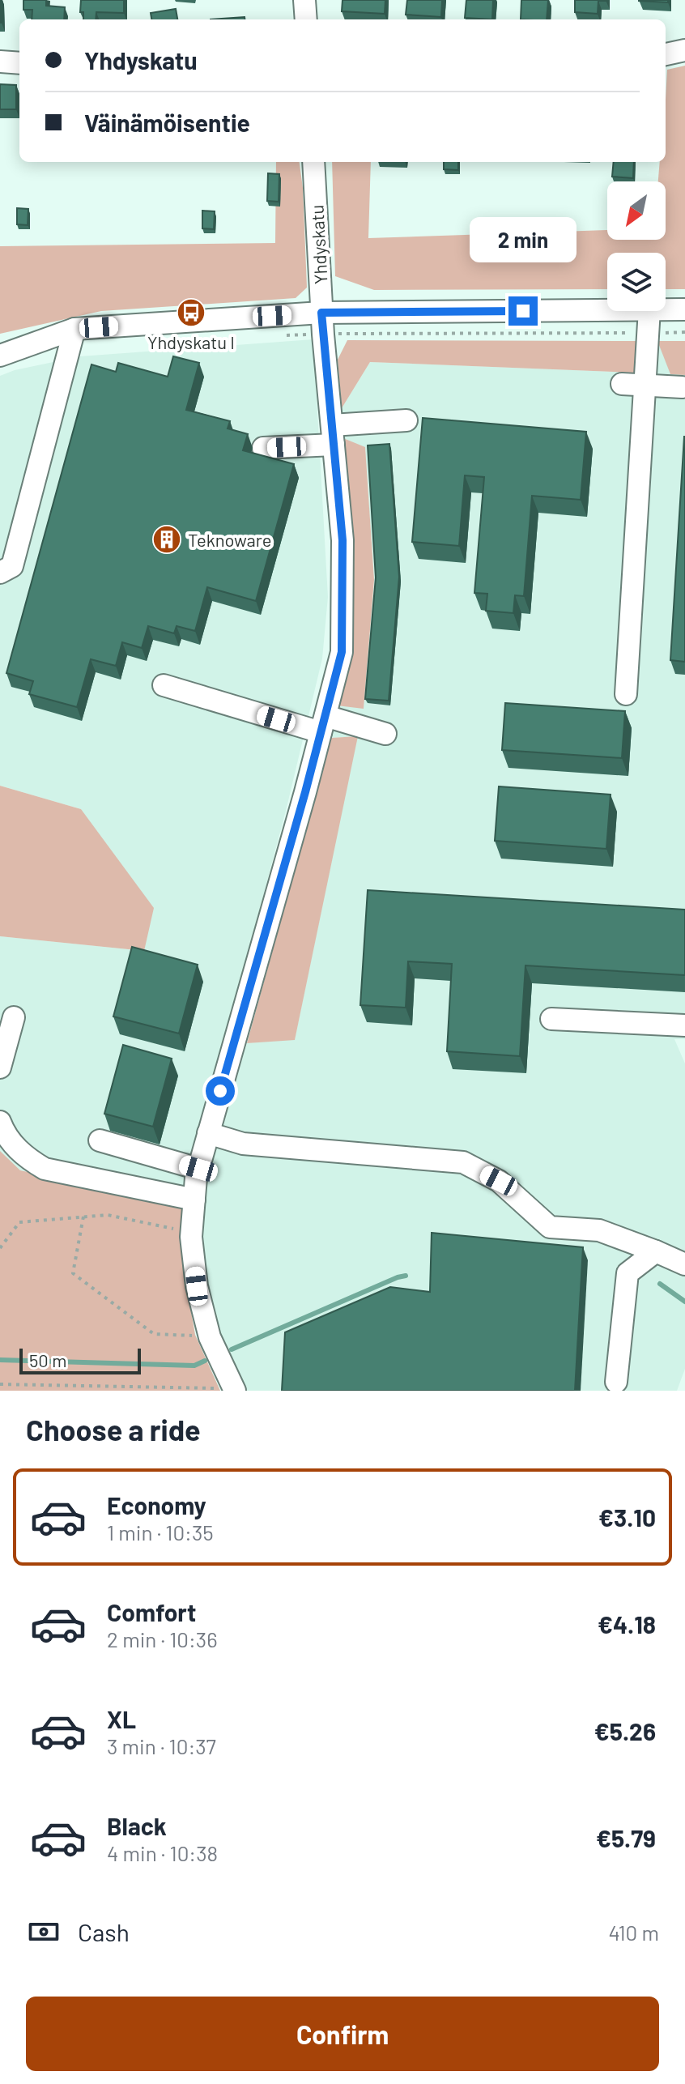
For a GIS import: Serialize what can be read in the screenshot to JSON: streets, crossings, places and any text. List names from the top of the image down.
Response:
{
  "streets": {
    "street": ["Yhdyskatu"]
  },
  "places": {
    "bus stop": ["Yhdyskatu I"],
    "building": ["Teknoware"]
  },
  "scale_bar": "50 m",
  "north": "bottom left",
  "page": {
    "banner": ["Yhdyskatu", "Väinämöisentie"],
    "bubble": "2 min",
    "scale": "50 m",
    "heading": "Choose a ride",
    "list": [
      {
        "name": "Economy",
        "note": "1 min · 10:35",
        "value": "€3.10"
      },
      {
        "name": "Comfort",
        "note": "2 min · 10:36",
        "value": "€4.18"
      },
      {
        "name": "XL",
        "note": "3 min · 10:37",
        "value": "€5.26"
      },
      {
        "name": "Black",
        "note": "4 min · 10:38",
        "value": "€5.79"
      }
    ],
    "pay": ["Cash", "410 m"],
    "buttons": "Confirm"
  }
}
